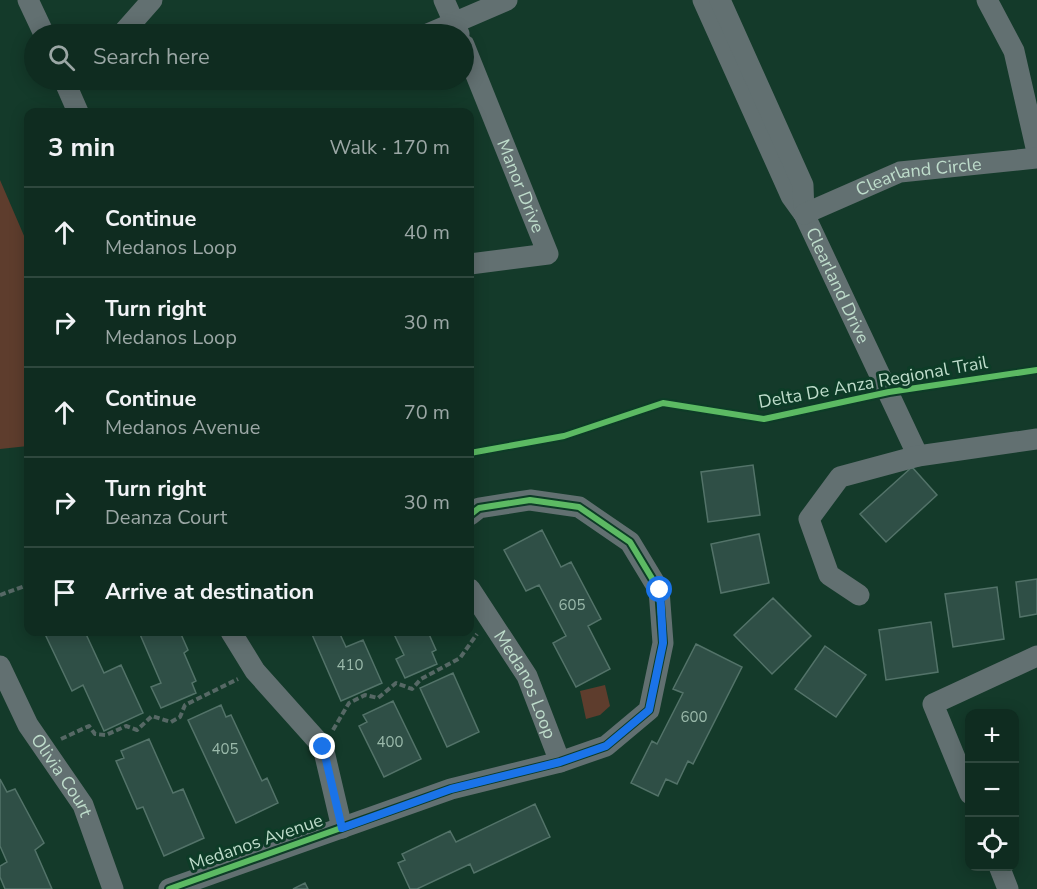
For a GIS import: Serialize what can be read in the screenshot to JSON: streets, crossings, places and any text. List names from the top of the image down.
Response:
{
  "streets": {
    "street": [
      "Clearland Circle",
      "Manor Drive",
      "Clearland Drive",
      "Medanos Loop",
      "Olivia Court",
      "Medanos Avenue"
    ],
    "cycle path": ["Delta De Anza Regional Trail"]
  },
  "crossings": [
    ["Clearland Circle", "Clearland Drive"],
    ["Medanos Loop", "Medanos Avenue"]
  ],
  "house_numbers": [
    "605",
    "410",
    "600",
    "400",
    "405"
  ],
  "page": {
    "search": "Search here",
    "heading": ["3 min", "Walk · 170 m"],
    "list": [
      ["Continue", "Medanos Loop", "40 m"],
      ["Turn right", "Medanos Loop", "30 m"],
      ["Continue", "Medanos Avenue", "70 m"],
      ["Turn right", "Deanza Court", "30 m"],
      "Arrive at destination"
    ],
    "map_buttons": ["+", "−"]
  }
}
